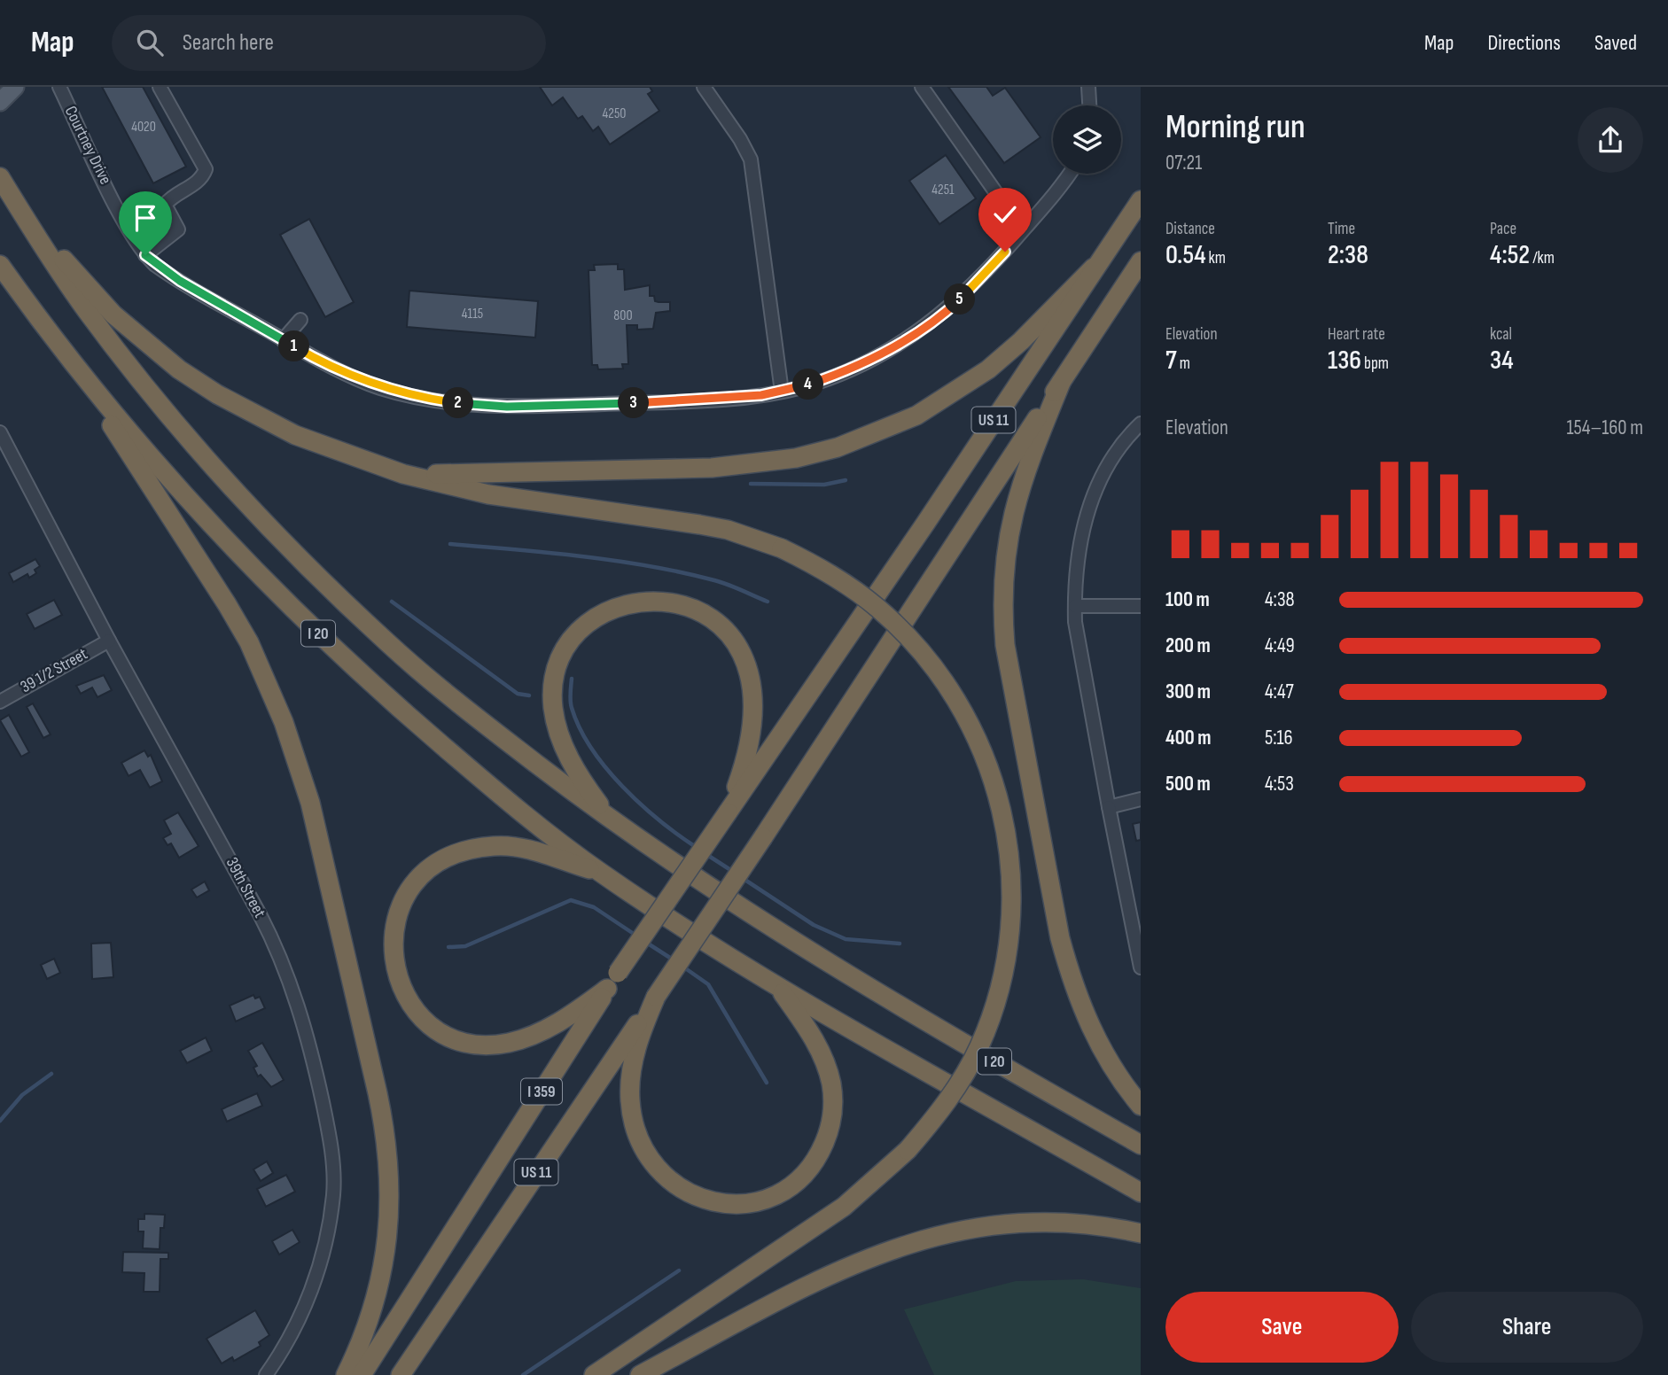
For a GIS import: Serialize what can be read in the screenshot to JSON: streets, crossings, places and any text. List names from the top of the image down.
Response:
{
  "streets": {
    "highway": ["US 11", "I 20", "I 359"],
    "street": ["Courtney Drive", "39 1/2 Street", "39th Street"]
  },
  "crossings": [
    ["US 11", "I 359"],
    ["39 1/2 Street", "39th Street"]
  ],
  "house_numbers": [
    "4250",
    "4020",
    "4251",
    "4115",
    "800"
  ],
  "page": {
    "header": "Map",
    "search": "Search here",
    "nav": ["Map", "Directions", "Saved"],
    "heading": ["Morning run", "07:21"],
    "stats": [
      ["Distance", "0.54 km"],
      ["Time", "2:38"],
      ["Pace", "4:52 /km"],
      ["Elevation", "7 m"],
      ["Heart rate", "136 bpm"],
      ["kcal", "34"]
    ],
    "pins": [
      "5",
      "1",
      "4",
      "2",
      "3"
    ],
    "chart": ["Elevation", "154–160 m"],
    "list": [
      {
        "name": "100 m",
        "note": "4:38"
      },
      {
        "name": "200 m",
        "note": "4:49"
      },
      {
        "name": "300 m",
        "note": "4:47"
      },
      {
        "name": "400 m",
        "note": "5:16"
      },
      {
        "name": "500 m",
        "note": "4:53"
      }
    ],
    "buttons": ["Save", "Share"]
  }
}
